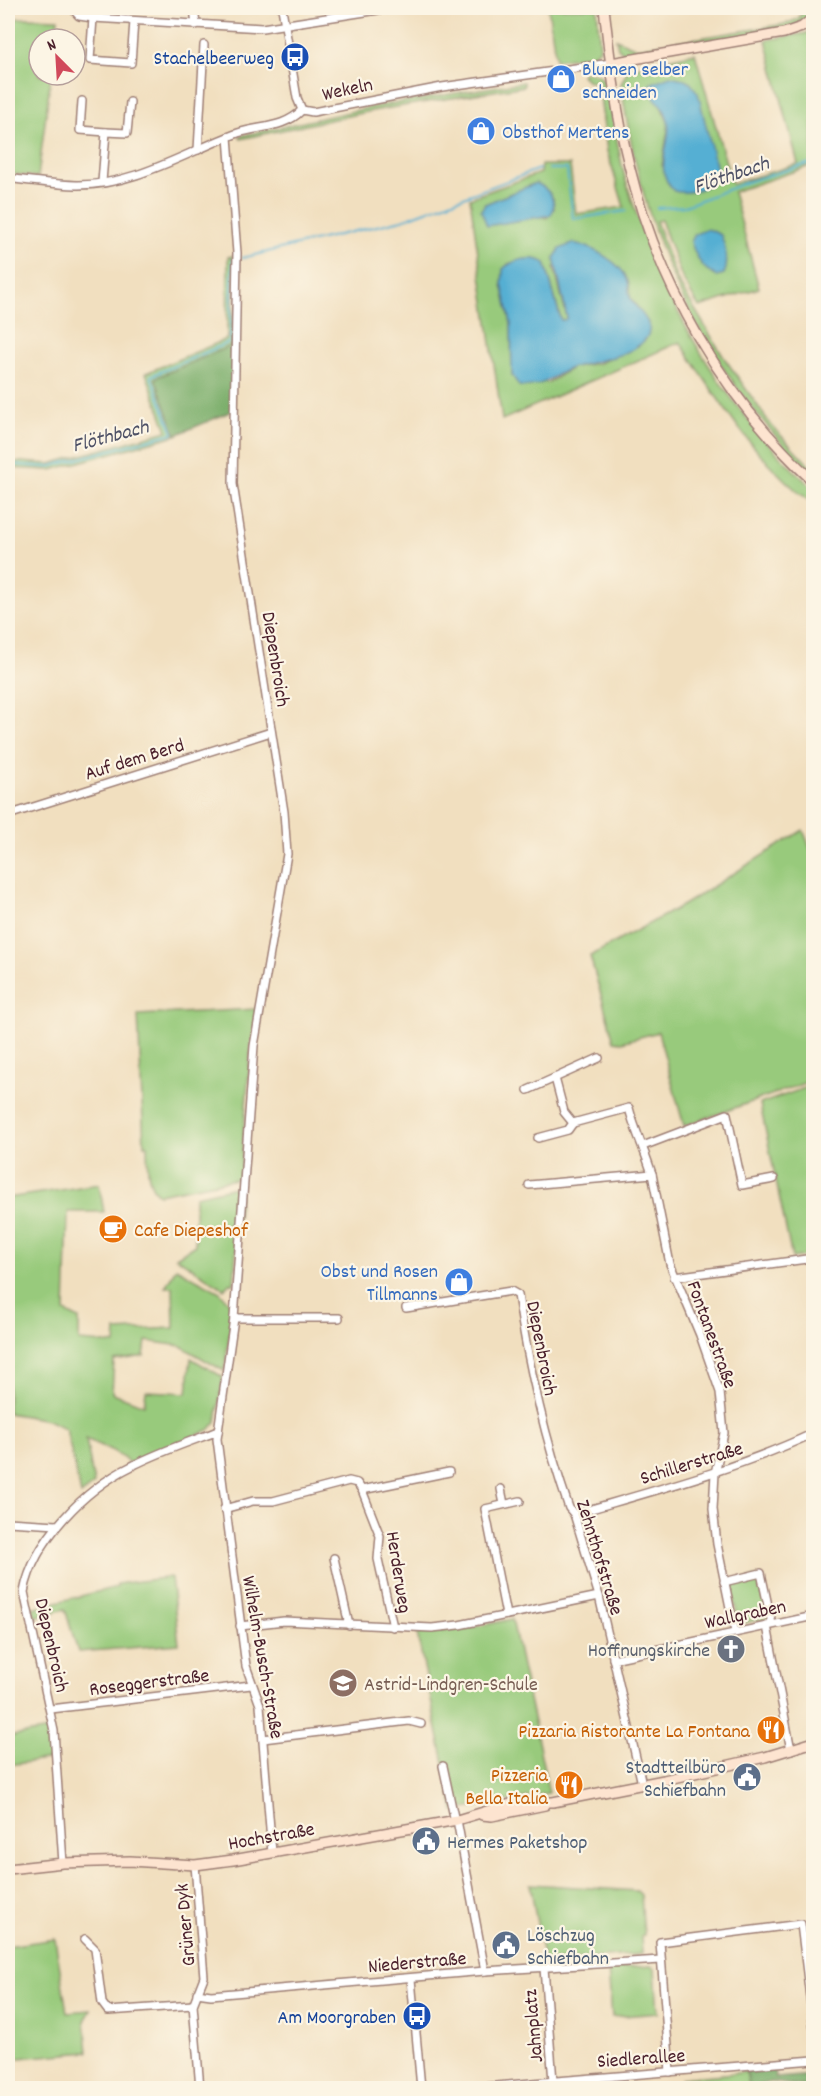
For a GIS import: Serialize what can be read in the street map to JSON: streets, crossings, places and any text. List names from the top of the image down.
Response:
{
  "streets": {
    "street": [
      "Wekeln",
      "Diepenbroich",
      "Auf dem Berd",
      "Fontanestraße",
      "Schillerstraße",
      "Zehnthofstraße",
      "Herderweg",
      "Wallgraben",
      "Wilhelm-Busch-Straße",
      "Roseggerstraße",
      "Hochstraße",
      "Grüner Dyk",
      "Niederstraße",
      "Jahnplatz",
      "Siedlerallee"
    ]
  },
  "crossings": [
    ["Wekeln", "Diepenbroich"],
    ["Diepenbroich", "Auf dem Berd"],
    ["Diepenbroich", "Zehnthofstraße"],
    ["Diepenbroich", "Wilhelm-Busch-Straße"],
    ["Diepenbroich", "Roseggerstraße"],
    ["Diepenbroich", "Hochstraße"],
    ["Fontanestraße", "Schillerstraße"],
    ["Fontanestraße", "Wallgraben"],
    ["Schillerstraße", "Zehnthofstraße"],
    ["Zehnthofstraße", "Wallgraben"],
    ["Zehnthofstraße", "Hochstraße"],
    ["Wilhelm-Busch-Straße", "Roseggerstraße"],
    ["Wilhelm-Busch-Straße", "Hochstraße"],
    ["Hochstraße", "Grüner Dyk"],
    ["Grüner Dyk", "Niederstraße"],
    ["Niederstraße", "Jahnplatz"],
    ["Jahnplatz", "Siedlerallee"]
  ],
  "water": ["Flöthbach"],
  "places": {
    "bus stop": ["Stachelbeerweg", "Am Moorgraben"],
    "shop": ["Blumen selber schneiden", "Obsthof Mertens", "Obst und Rosen Tillmanns"],
    "cafe": ["Cafe Diepeshof"],
    "church": ["Hoffnungskirche"],
    "school or university": ["Astrid-Lindgren-Schule"],
    "restaurant": ["Pizzaria Ristorante La Fontana", "Pizzeria Bella Italia"],
    "public building": ["Stadtteilbüro Schiefbahn", "Hermes Paketshop", "Löschzug Schiefbahn"]
  },
  "north": "top left"
}
